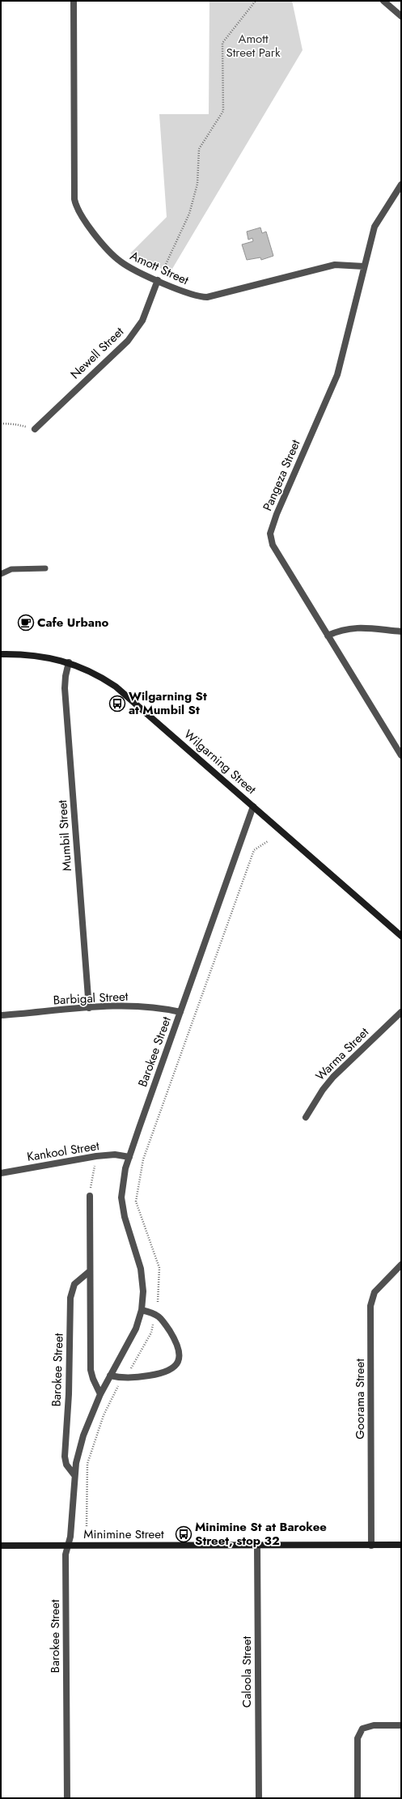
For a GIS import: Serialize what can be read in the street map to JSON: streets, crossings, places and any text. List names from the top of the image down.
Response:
{
  "streets": {
    "street": [
      "Amott Street",
      "Newell Street",
      "Pangeza Street",
      "Wilgarning Street",
      "Mumbil Street",
      "Barbigal Street",
      "Barokee Street",
      "Warma Street",
      "Kankool Street",
      "Goorama Street",
      "Minimine Street",
      "Caloola Street"
    ]
  },
  "crossings": [
    ["Amott Street", "Newell Street"],
    ["Amott Street", "Pangeza Street"],
    ["Wilgarning Street", "Mumbil Street"],
    ["Wilgarning Street", "Barokee Street"],
    ["Mumbil Street", "Barbigal Street"],
    ["Barbigal Street", "Barokee Street"],
    ["Barokee Street", "Kankool Street"],
    ["Barokee Street", "Minimine Street"],
    ["Goorama Street", "Minimine Street"],
    ["Minimine Street", "Caloola Street"]
  ],
  "parks": ["Amott Street Park"],
  "places": {
    "cafe": ["Cafe Urbano"],
    "bus stop": ["Wilgarning St at Mumbil St", "Minimine St at Barokee Street, stop 32"]
  }
}
